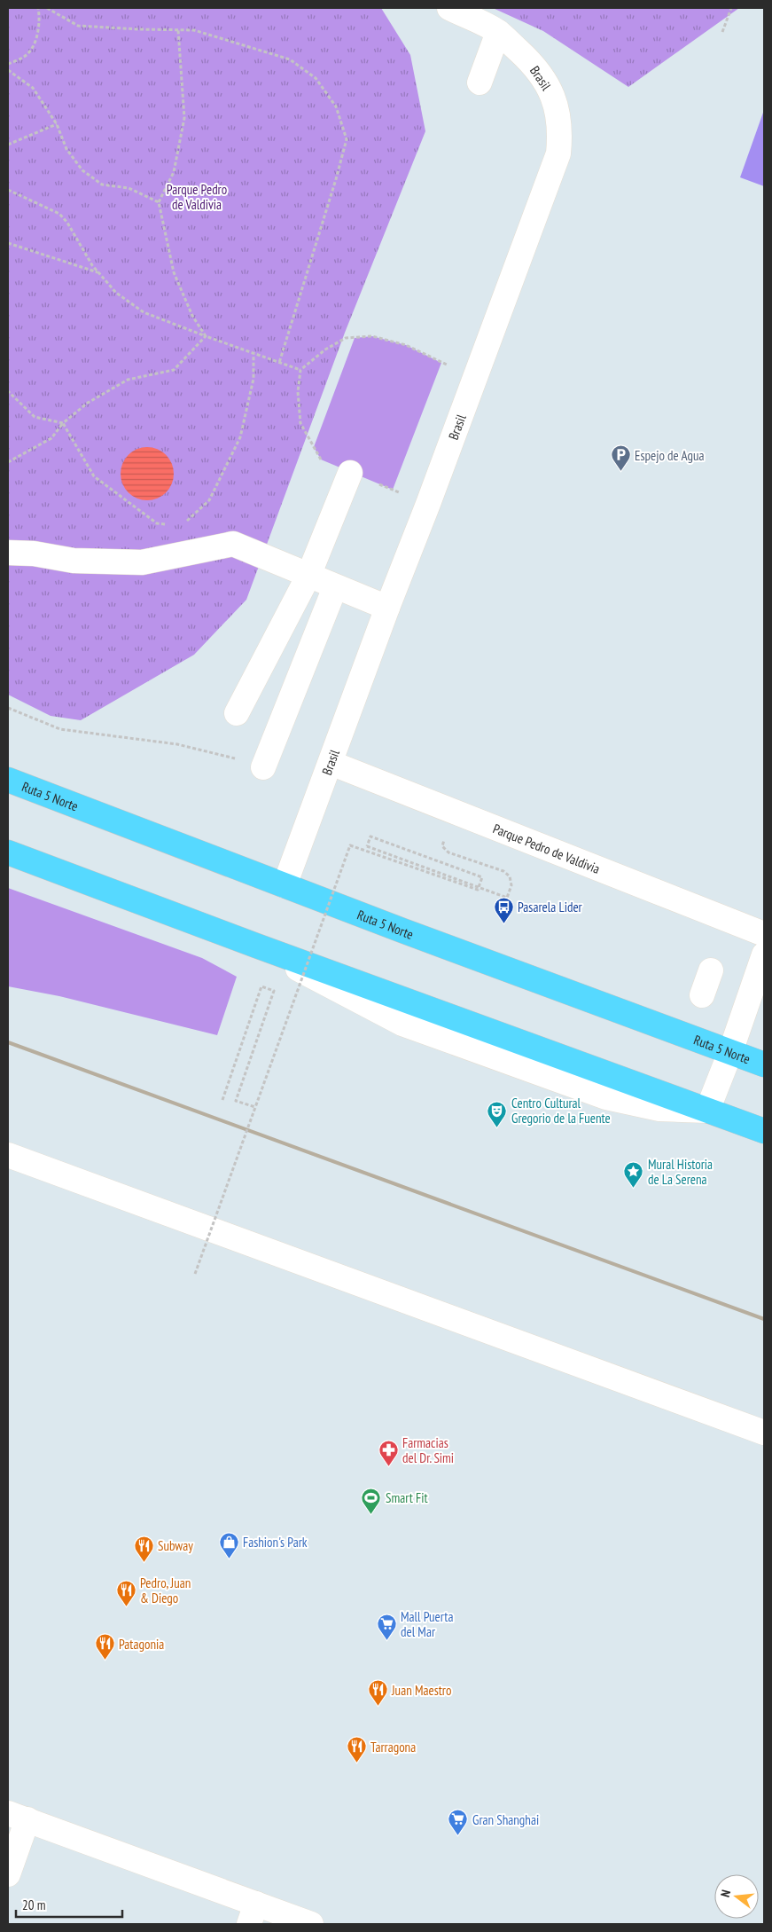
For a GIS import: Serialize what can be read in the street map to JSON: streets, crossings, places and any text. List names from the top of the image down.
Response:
{
  "streets": {
    "highway": ["Ruta 5 Norte"],
    "street": ["Brasil", "Parque Pedro de Valdivia"]
  },
  "crossings": [
    ["Brasil", "Ruta 5 Norte"],
    ["Brasil", "Parque Pedro de Valdivia"]
  ],
  "parks": ["Parque Pedro de Valdivia"],
  "places": {
    "parking": ["Espejo de Agua"],
    "bus stop": ["Pasarela Lider"],
    "theatre": ["Centro Cultural Gregorio de la Fuente"],
    "place": ["Mural Historia de La Serena"],
    "pharmacy": ["Farmacias del Dr. Simi"],
    "sports": ["Smart Fit"],
    "shop": ["Fashion's Park"],
    "restaurant": [
      "Subway",
      "Pedro, Juan & Diego",
      "Patagonia",
      "Juan Maestro",
      "Tarragona"
    ],
    "supermarket": ["Mall Puerta del Mar", "Gran Shanghai"]
  },
  "scale_bar": "20 m",
  "north": "left"
}
